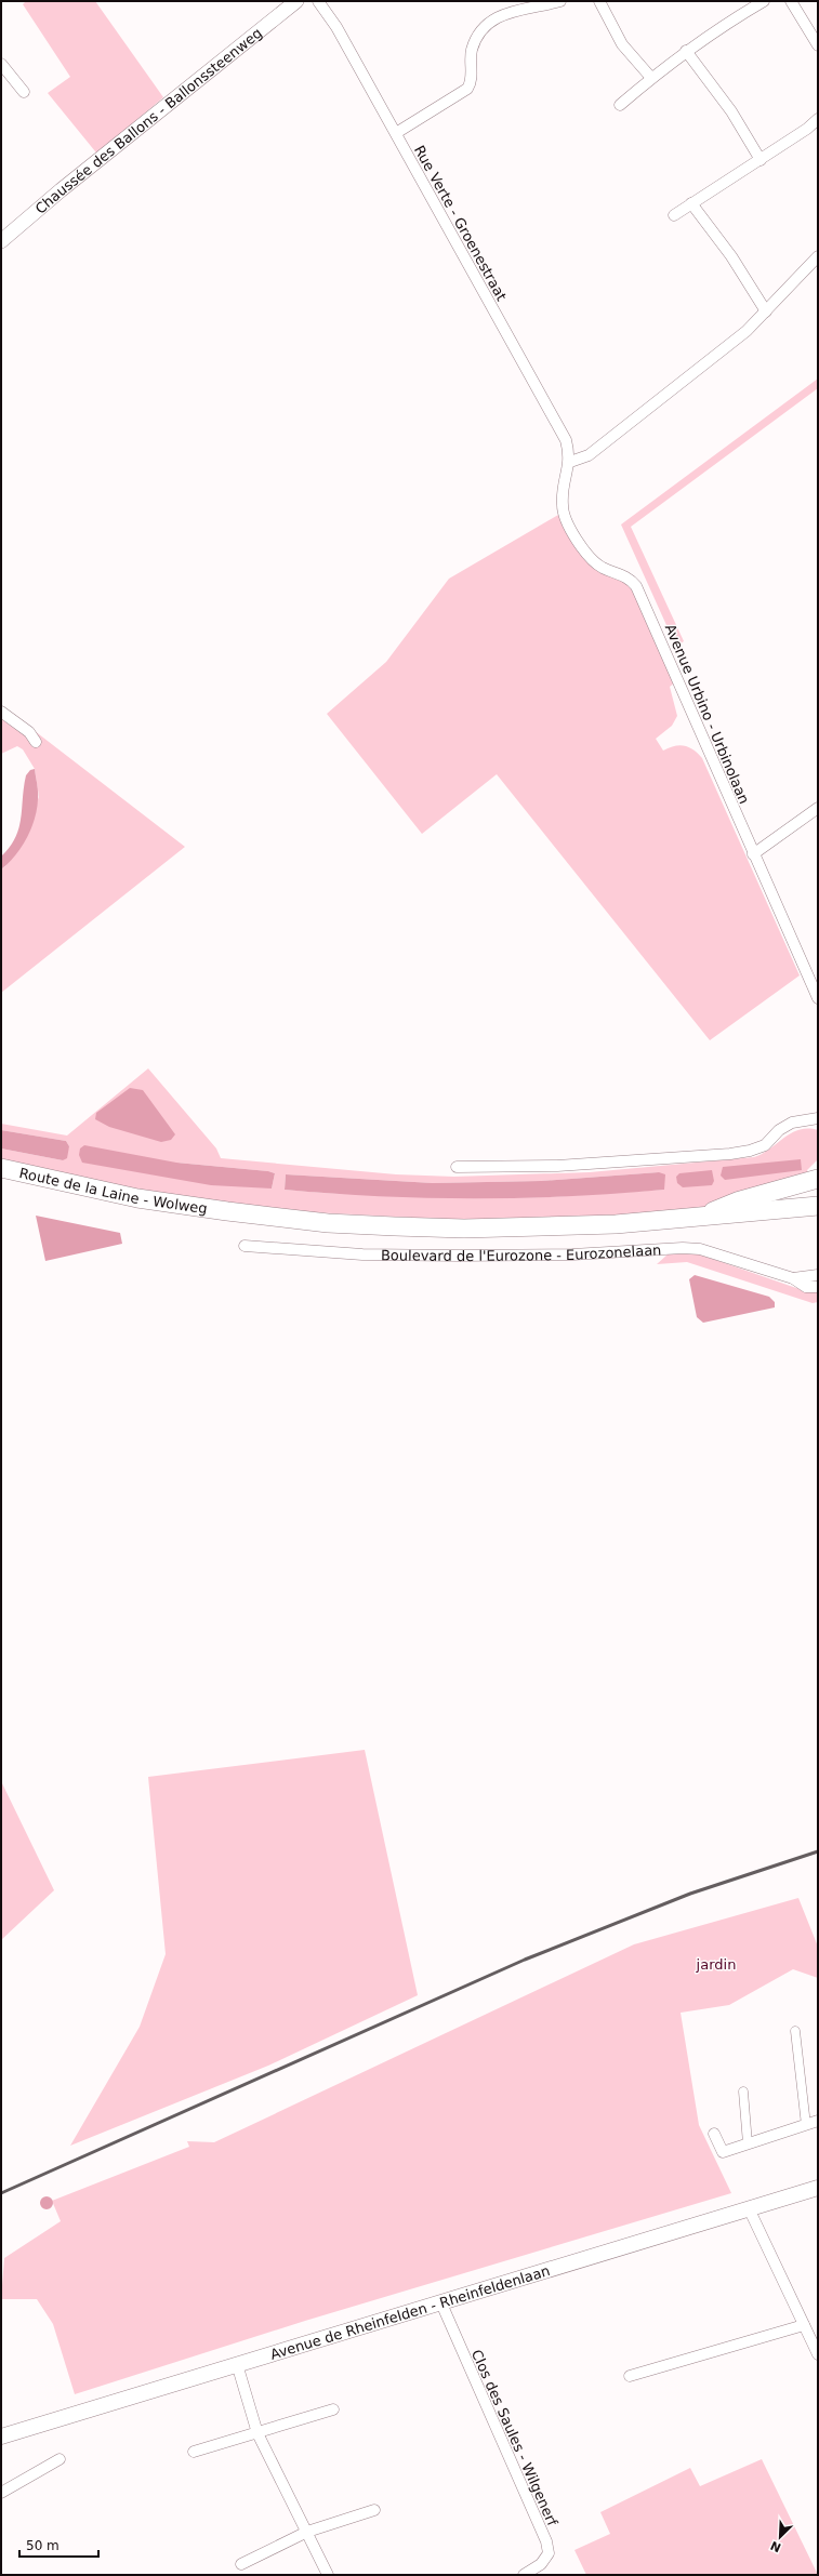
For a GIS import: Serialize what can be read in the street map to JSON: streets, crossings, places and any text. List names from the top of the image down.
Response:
{
  "streets": {
    "highway": ["Route de la Laine - Wolweg", "Boulevard de l'Eurozone - Eurozonelaan"],
    "main road": ["Avenue de Rheinfelden - Rheinfeldenlaan"],
    "street": [
      "Chaussée des Ballons - Ballonssteenweg",
      "Rue Verte - Groenestraat",
      "Avenue Urbino - Urbinolaan",
      "Clos des Saules - Wilgenerf"
    ]
  },
  "crossings": [
    ["Rue Verte - Groenestraat", "Avenue Urbino - Urbinolaan"],
    ["Route de la Laine - Wolweg", "Boulevard de l'Eurozone - Eurozonelaan"],
    ["Avenue de Rheinfelden - Rheinfeldenlaan", "Clos des Saules - Wilgenerf"]
  ],
  "parks": ["jardin"],
  "scale_bar": "50 m",
  "north": "bottom left"
}
